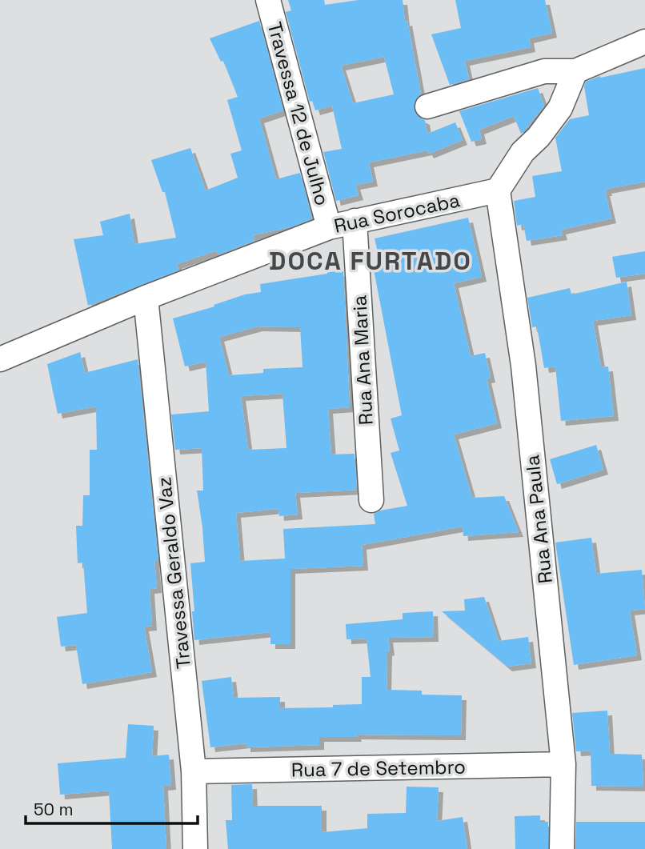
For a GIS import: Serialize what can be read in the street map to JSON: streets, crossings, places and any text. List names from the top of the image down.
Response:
{
  "streets": {
    "street": [
      "Travessa 12 de Julho",
      "Rua Sorocaba",
      "Rua Ana Maria",
      "Rua Ana Paula",
      "Travessa Geraldo Vaz",
      "Rua 7 de Setembro"
    ]
  },
  "crossings": [
    ["Travessa 12 de Julho", "Rua Sorocaba"],
    ["Rua Sorocaba", "Rua Ana Maria"],
    ["Rua Sorocaba", "Rua Ana Paula"],
    ["Rua Sorocaba", "Travessa Geraldo Vaz"],
    ["Rua Ana Paula", "Rua 7 de Setembro"],
    ["Travessa Geraldo Vaz", "Rua 7 de Setembro"]
  ],
  "districts": ["DOCA FURTADO"],
  "scale_bar": "50 m"
}
